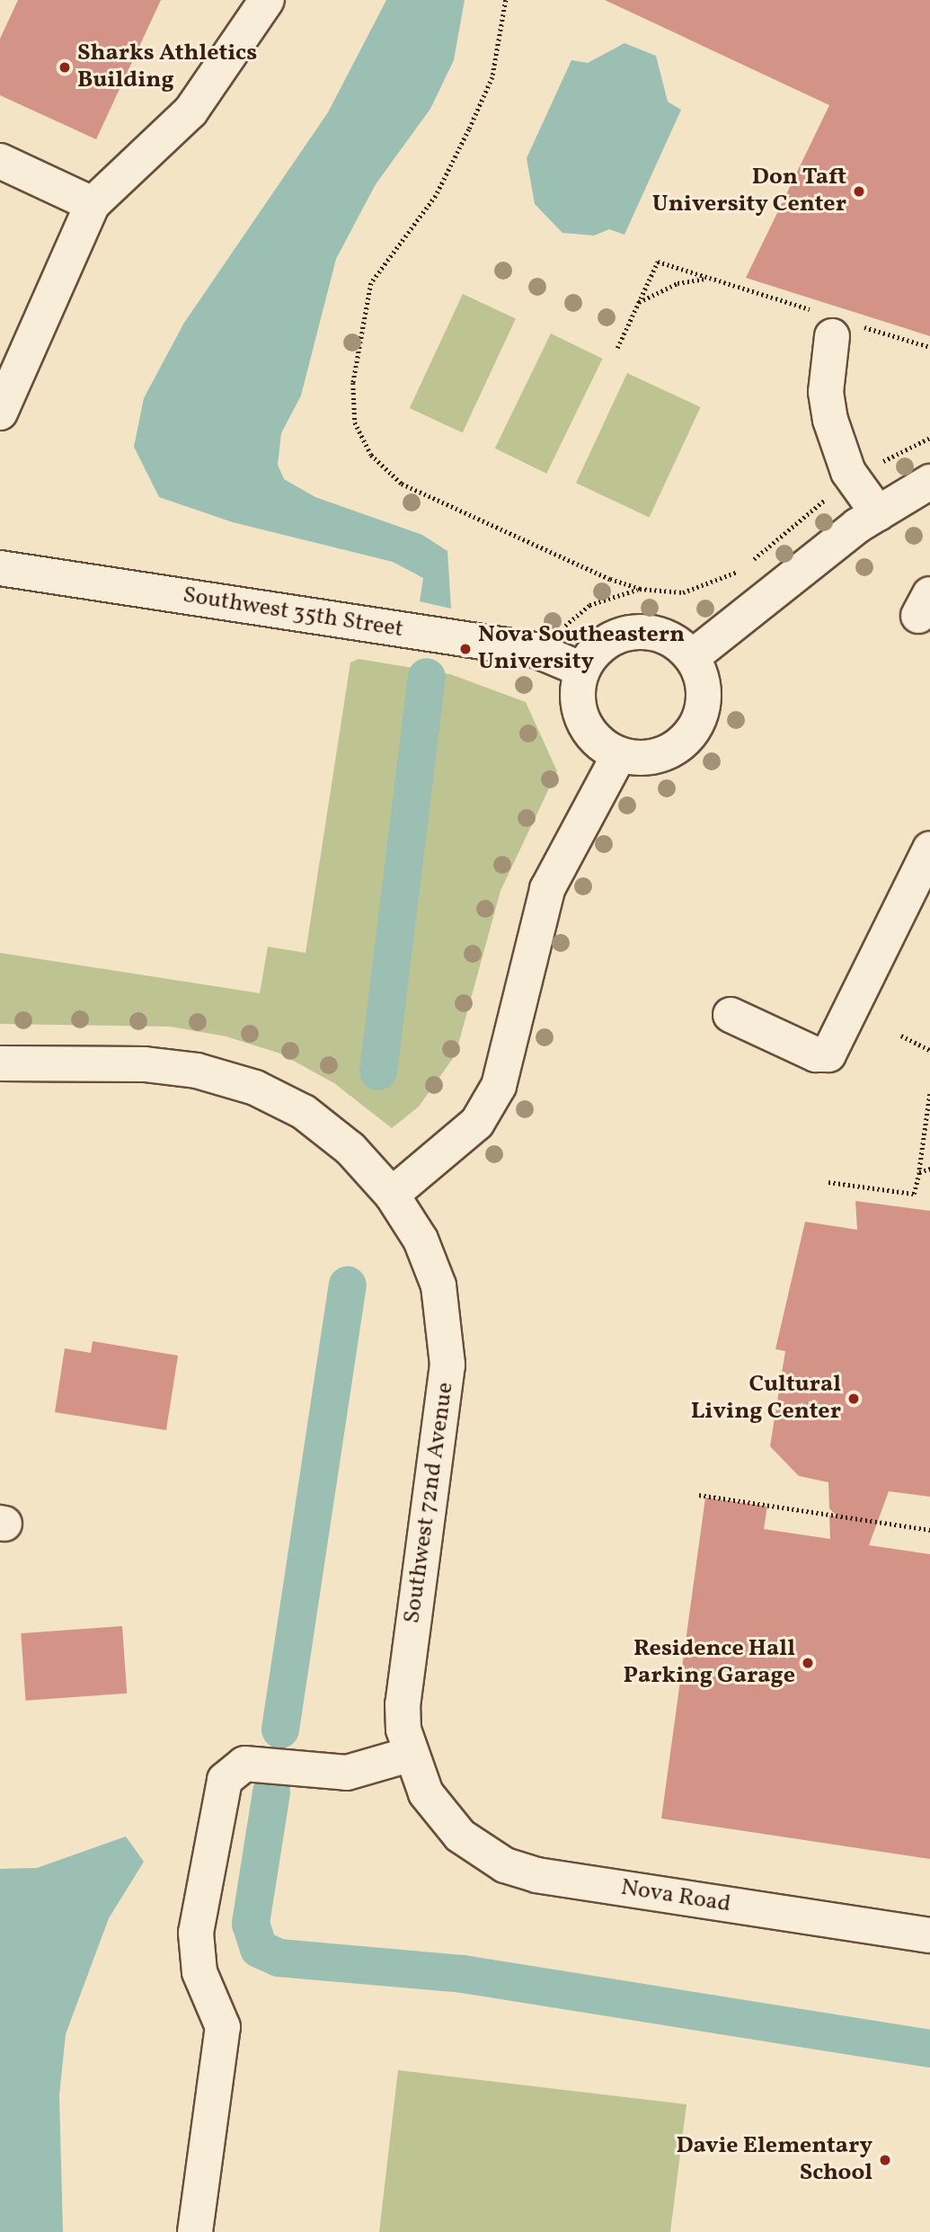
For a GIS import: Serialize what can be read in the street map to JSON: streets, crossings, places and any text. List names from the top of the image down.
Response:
{
  "streets": {
    "street": ["Southwest 35th Street", "Southwest 72nd Avenue", "Nova Road"]
  },
  "crossings": [
    ["Southwest 72nd Avenue", "Nova Road"]
  ],
  "places": [
    "Sharks Athletics Building",
    "Don Taft University Center",
    "Nova Southeastern University",
    "Cultural Living Center",
    "Residence Hall Parking Garage",
    "Davie Elementary School"
  ]
}
